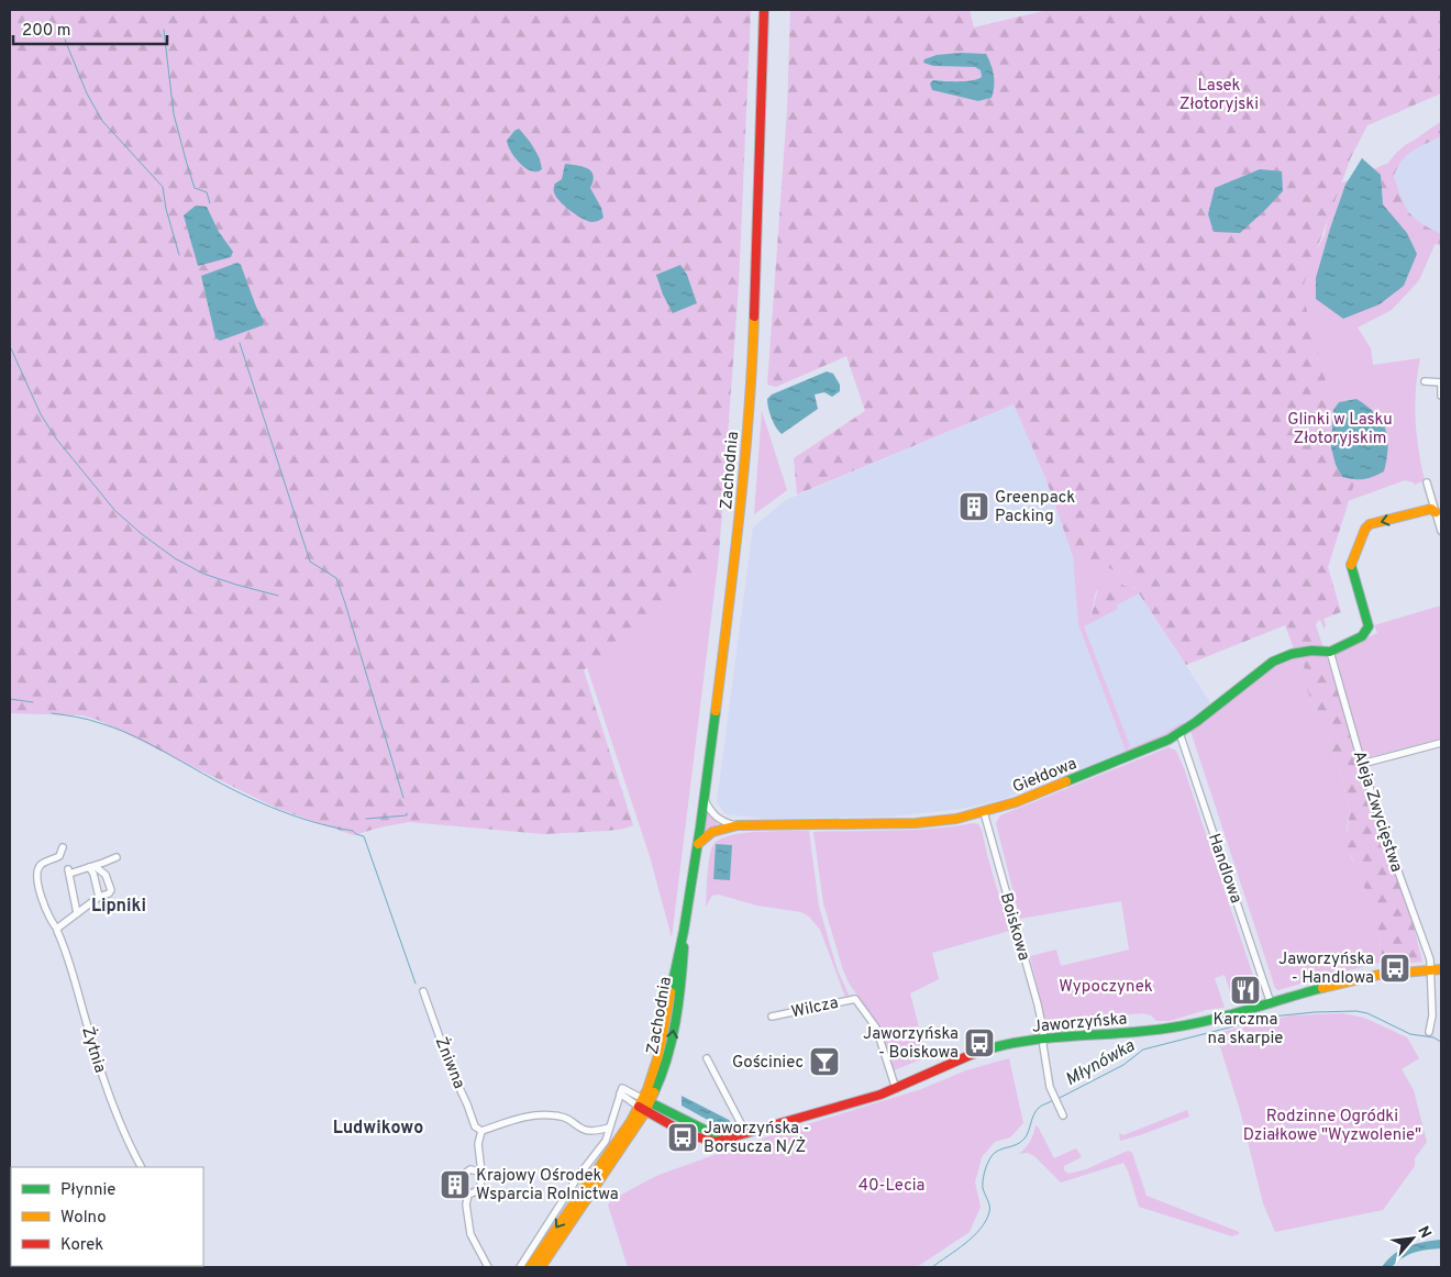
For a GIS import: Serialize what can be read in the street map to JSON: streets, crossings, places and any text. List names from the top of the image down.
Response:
{
  "streets": {
    "street": [
      "Zachodnia",
      "Giełdowa",
      "Aleja Zwycięstwa",
      "Handlowa",
      "Boiskowa",
      "Wilcza",
      "Jaworzyńska",
      "Żytnia",
      "Żniwna"
    ]
  },
  "crossings": [
    ["Zachodnia", "Giełdowa"],
    ["Zachodnia", "Jaworzyńska"],
    ["Giełdowa", "Aleja Zwycięstwa"],
    ["Giełdowa", "Handlowa"],
    ["Giełdowa", "Boiskowa"],
    ["Aleja Zwycięstwa", "Jaworzyńska"],
    ["Handlowa", "Jaworzyńska"],
    ["Boiskowa", "Jaworzyńska"],
    ["Wilcza", "Jaworzyńska"]
  ],
  "districts": ["Lipniki", "Ludwikowo"],
  "water": ["Młynówka"],
  "parks": [
    "Lasek Złotoryjski",
    "Glinki w Lasku Złotoryjskim",
    "Wypoczynek",
    "Rodzinne Ogródki Działkowe \"Wyzwolenie\"",
    "40-Lecia"
  ],
  "places": {
    "building": ["Greenpack Packing", "Krajowy Ośrodek Wsparcia Rolnictwa"],
    "bus stop": ["Jaworzyńska - Handlowa", "Jaworzyńska - Boiskowa", "Jaworzyńska - Borsucza N/Ż"],
    "restaurant": ["Karczma na skarpie"],
    "bar": ["Gościniec"]
  },
  "legend": ["Płynnie", "Wolno", "Korek"],
  "scale_bar": "200 m",
  "north": "top right"
}
